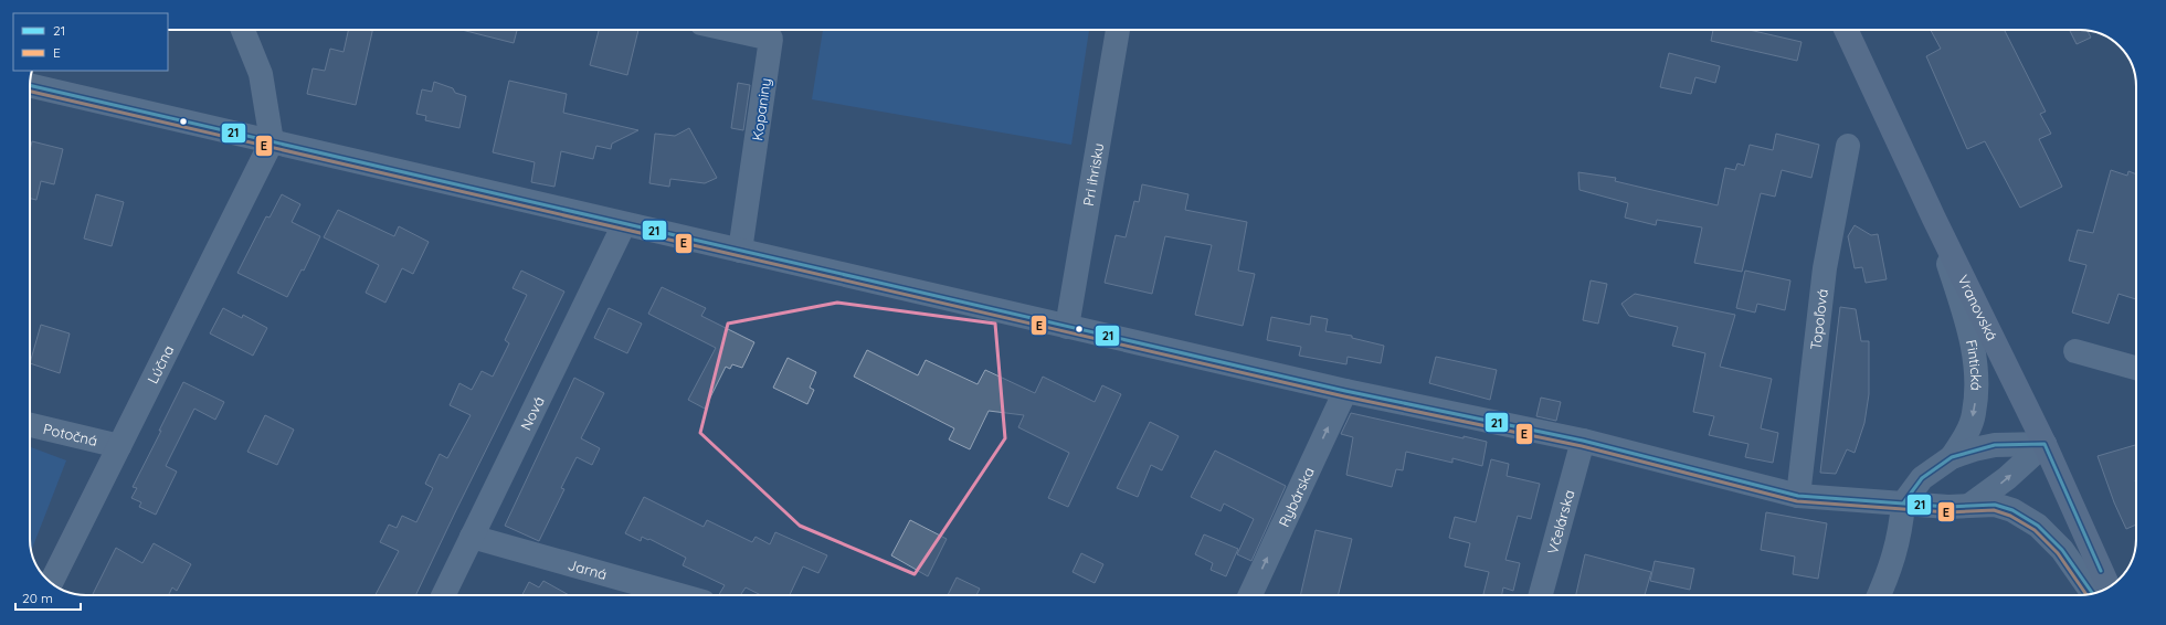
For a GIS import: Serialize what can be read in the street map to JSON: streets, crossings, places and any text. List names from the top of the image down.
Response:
{
  "streets": {
    "main road": ["Vranovská"],
    "street": [
      "Kopaniny",
      "Pri ihrisku",
      "Topoľová",
      "Lúčna",
      "Fintická",
      "Nová",
      "Potočná",
      "Rybárska",
      "Včelárska",
      "Jarná"
    ]
  },
  "crossings": [
    ["Vranovská", "Fintická"],
    ["Lúčna", "Potočná"],
    ["Nová", "Jarná"]
  ],
  "one_way": ["Fintická", "Rybárska"],
  "lines": ["transit line 21", "transit line E"],
  "legend": ["21", "E"],
  "scale_bar": "20 m"
}
